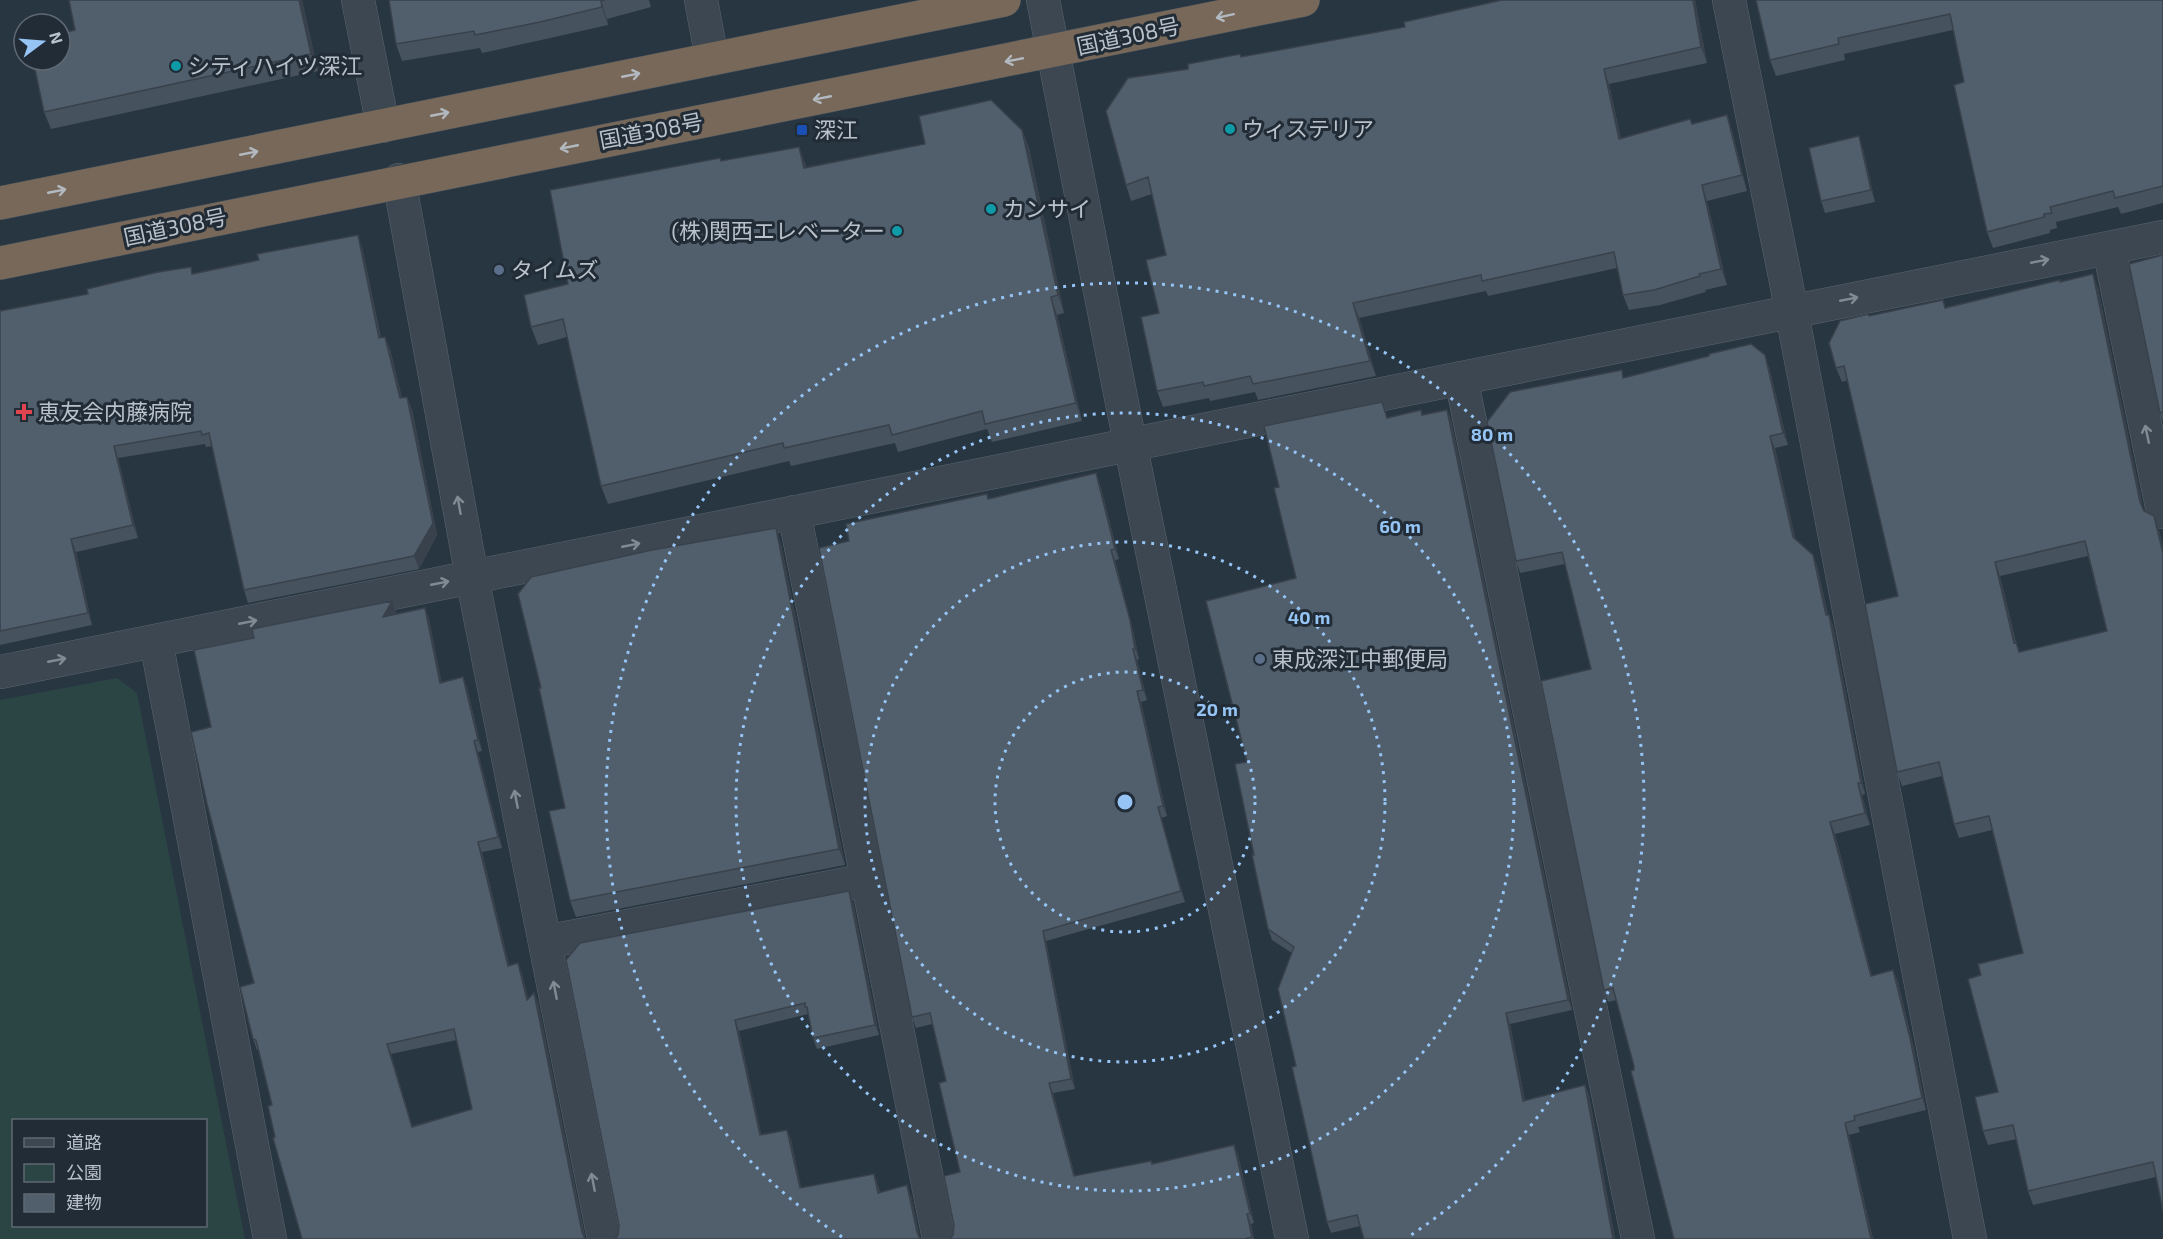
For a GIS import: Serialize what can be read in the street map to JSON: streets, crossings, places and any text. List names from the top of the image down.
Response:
{
  "streets": {
    "highway": ["国道308号"]
  },
  "places": {
    "other": [
      "シティハイツ深江",
      "ウィステリア",
      "カンサイ",
      "(株)関西エレベーター",
      "タイムズ",
      "東成深江中郵便局"
    ],
    "transit": ["深江"],
    "health": ["恵友会内藤病院"]
  },
  "legend": ["道路", "公園", "建物"],
  "north": "right",
  "rings": [
    "80 m",
    "60 m",
    "40 m",
    "20 m"
  ]
}
